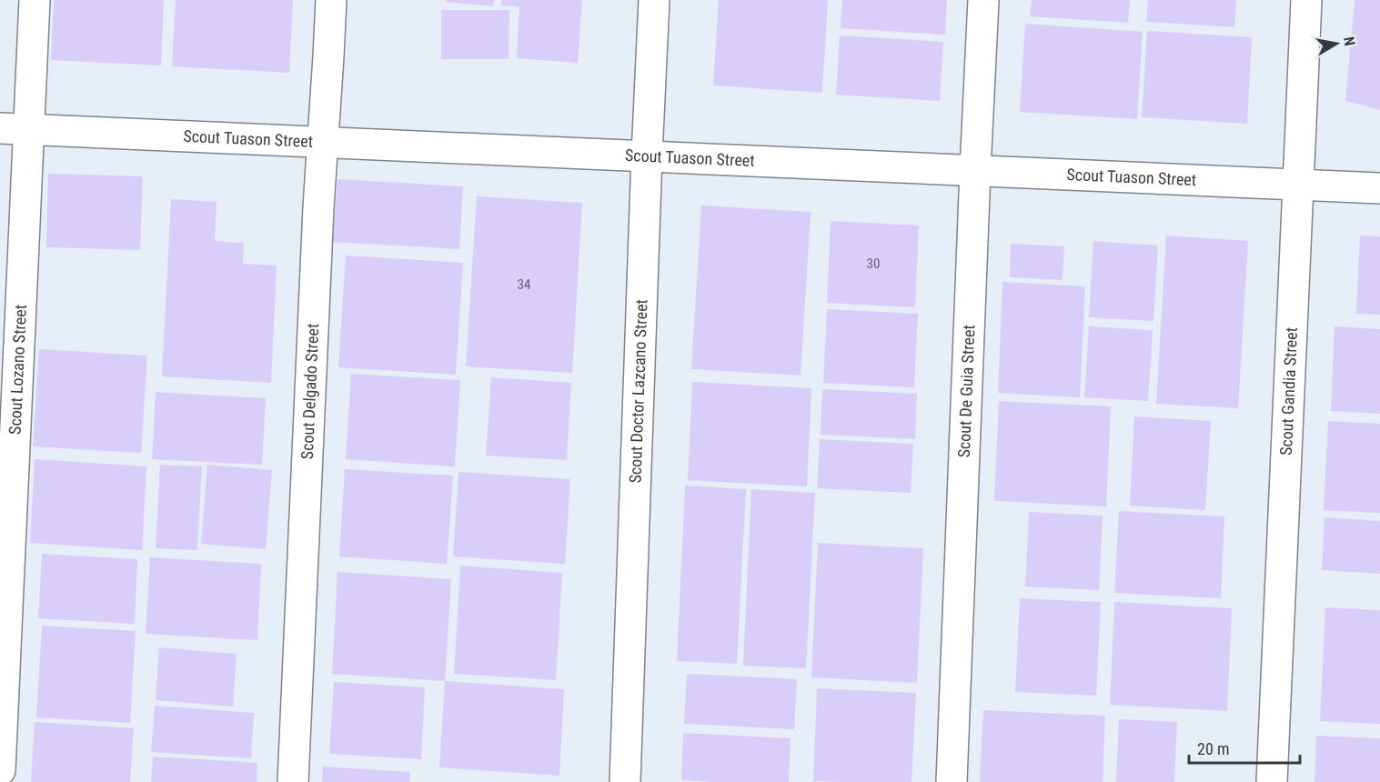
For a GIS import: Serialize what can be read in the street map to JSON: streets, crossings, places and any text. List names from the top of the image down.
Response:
{
  "streets": {
    "street": [
      "Scout Tuason Street",
      "Scout Lozano Street",
      "Scout Delgado Street",
      "Scout Doctor Lazcano Street",
      "Scout De Guia Street",
      "Scout Gandia Street"
    ]
  },
  "crossings": [
    ["Scout Tuason Street", "Scout Lozano Street"],
    ["Scout Tuason Street", "Scout Delgado Street"],
    ["Scout Tuason Street", "Scout Doctor Lazcano Street"],
    ["Scout Tuason Street", "Scout De Guia Street"],
    ["Scout Tuason Street", "Scout Gandia Street"]
  ],
  "house_numbers": ["30", "34"],
  "scale_bar": "20 m",
  "north": "right"
}
